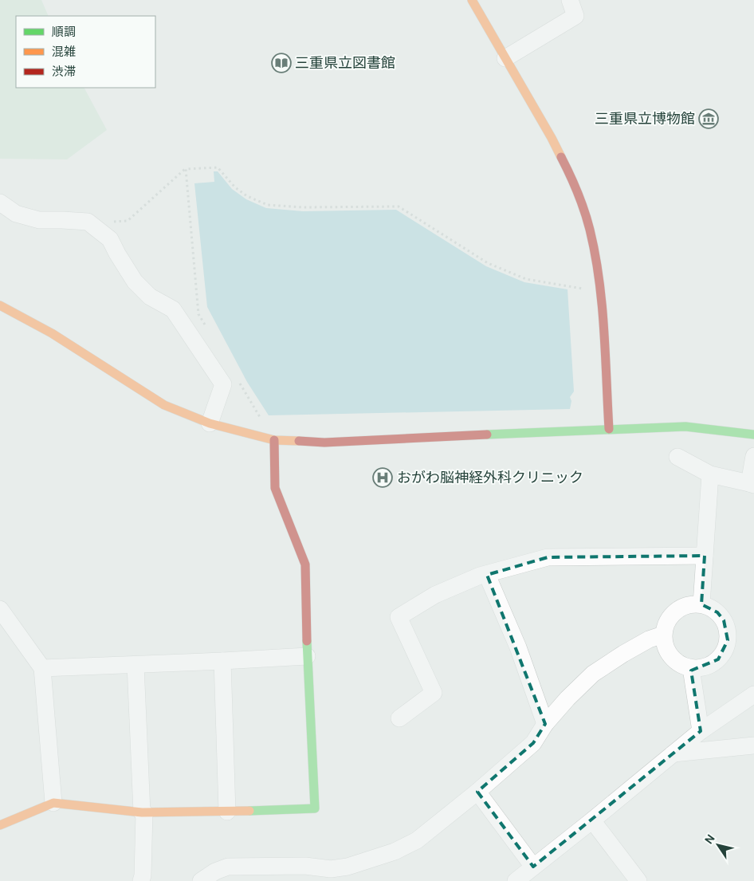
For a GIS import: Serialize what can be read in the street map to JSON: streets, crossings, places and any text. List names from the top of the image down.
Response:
{
  "places": {
    "library": ["三重県立図書館"],
    "museum": ["三重県立博物館"],
    "hospital": ["おがわ脳神経外科クリニック"]
  },
  "legend": ["順調", "混雑", "渋滞"],
  "north": "top left"
}
